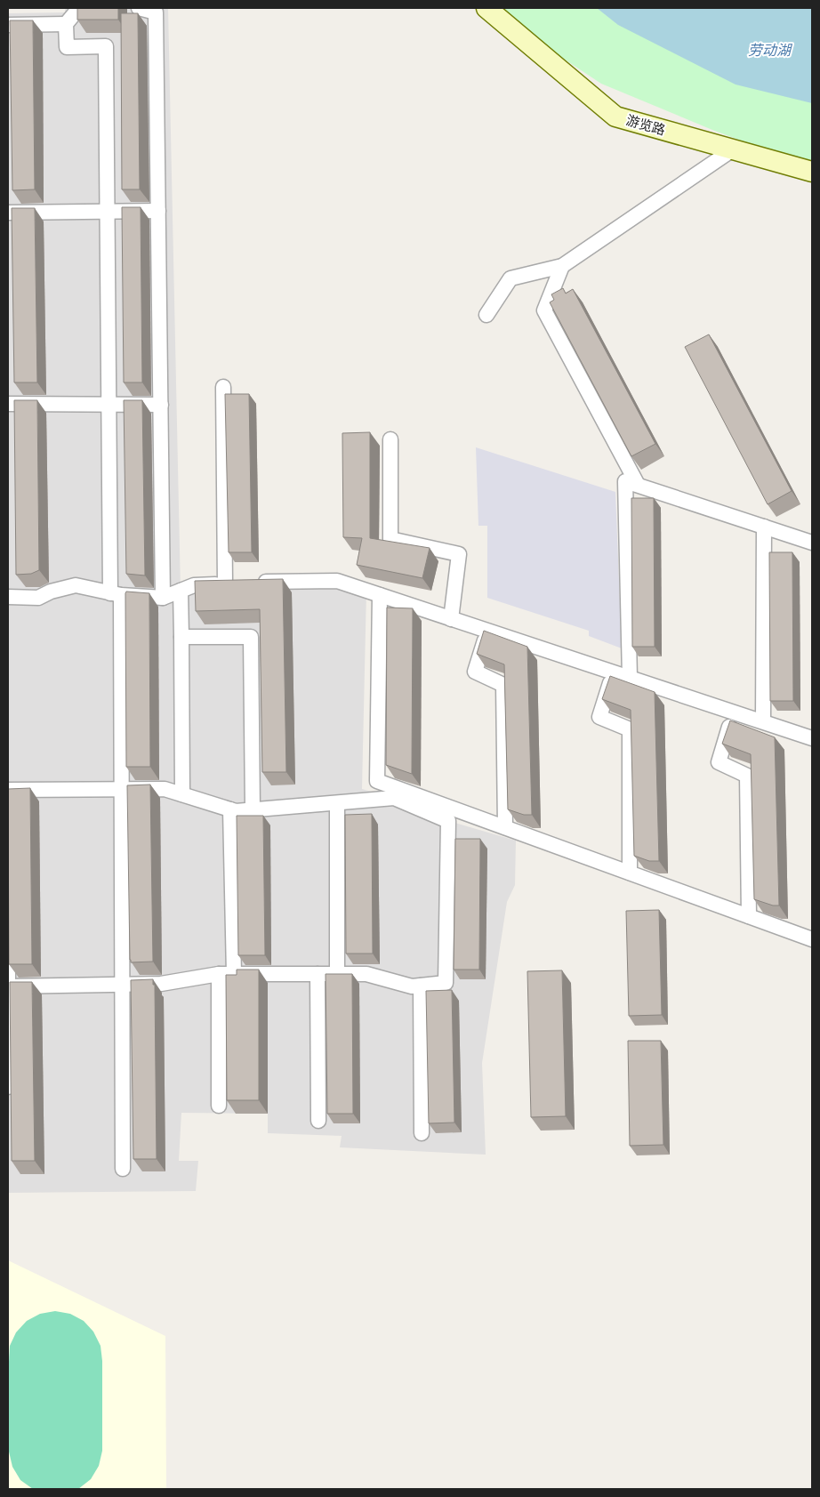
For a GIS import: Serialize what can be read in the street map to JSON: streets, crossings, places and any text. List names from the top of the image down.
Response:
{
  "streets": {
    "main road": ["游览路"]
  },
  "water": ["劳动湖"]
}
